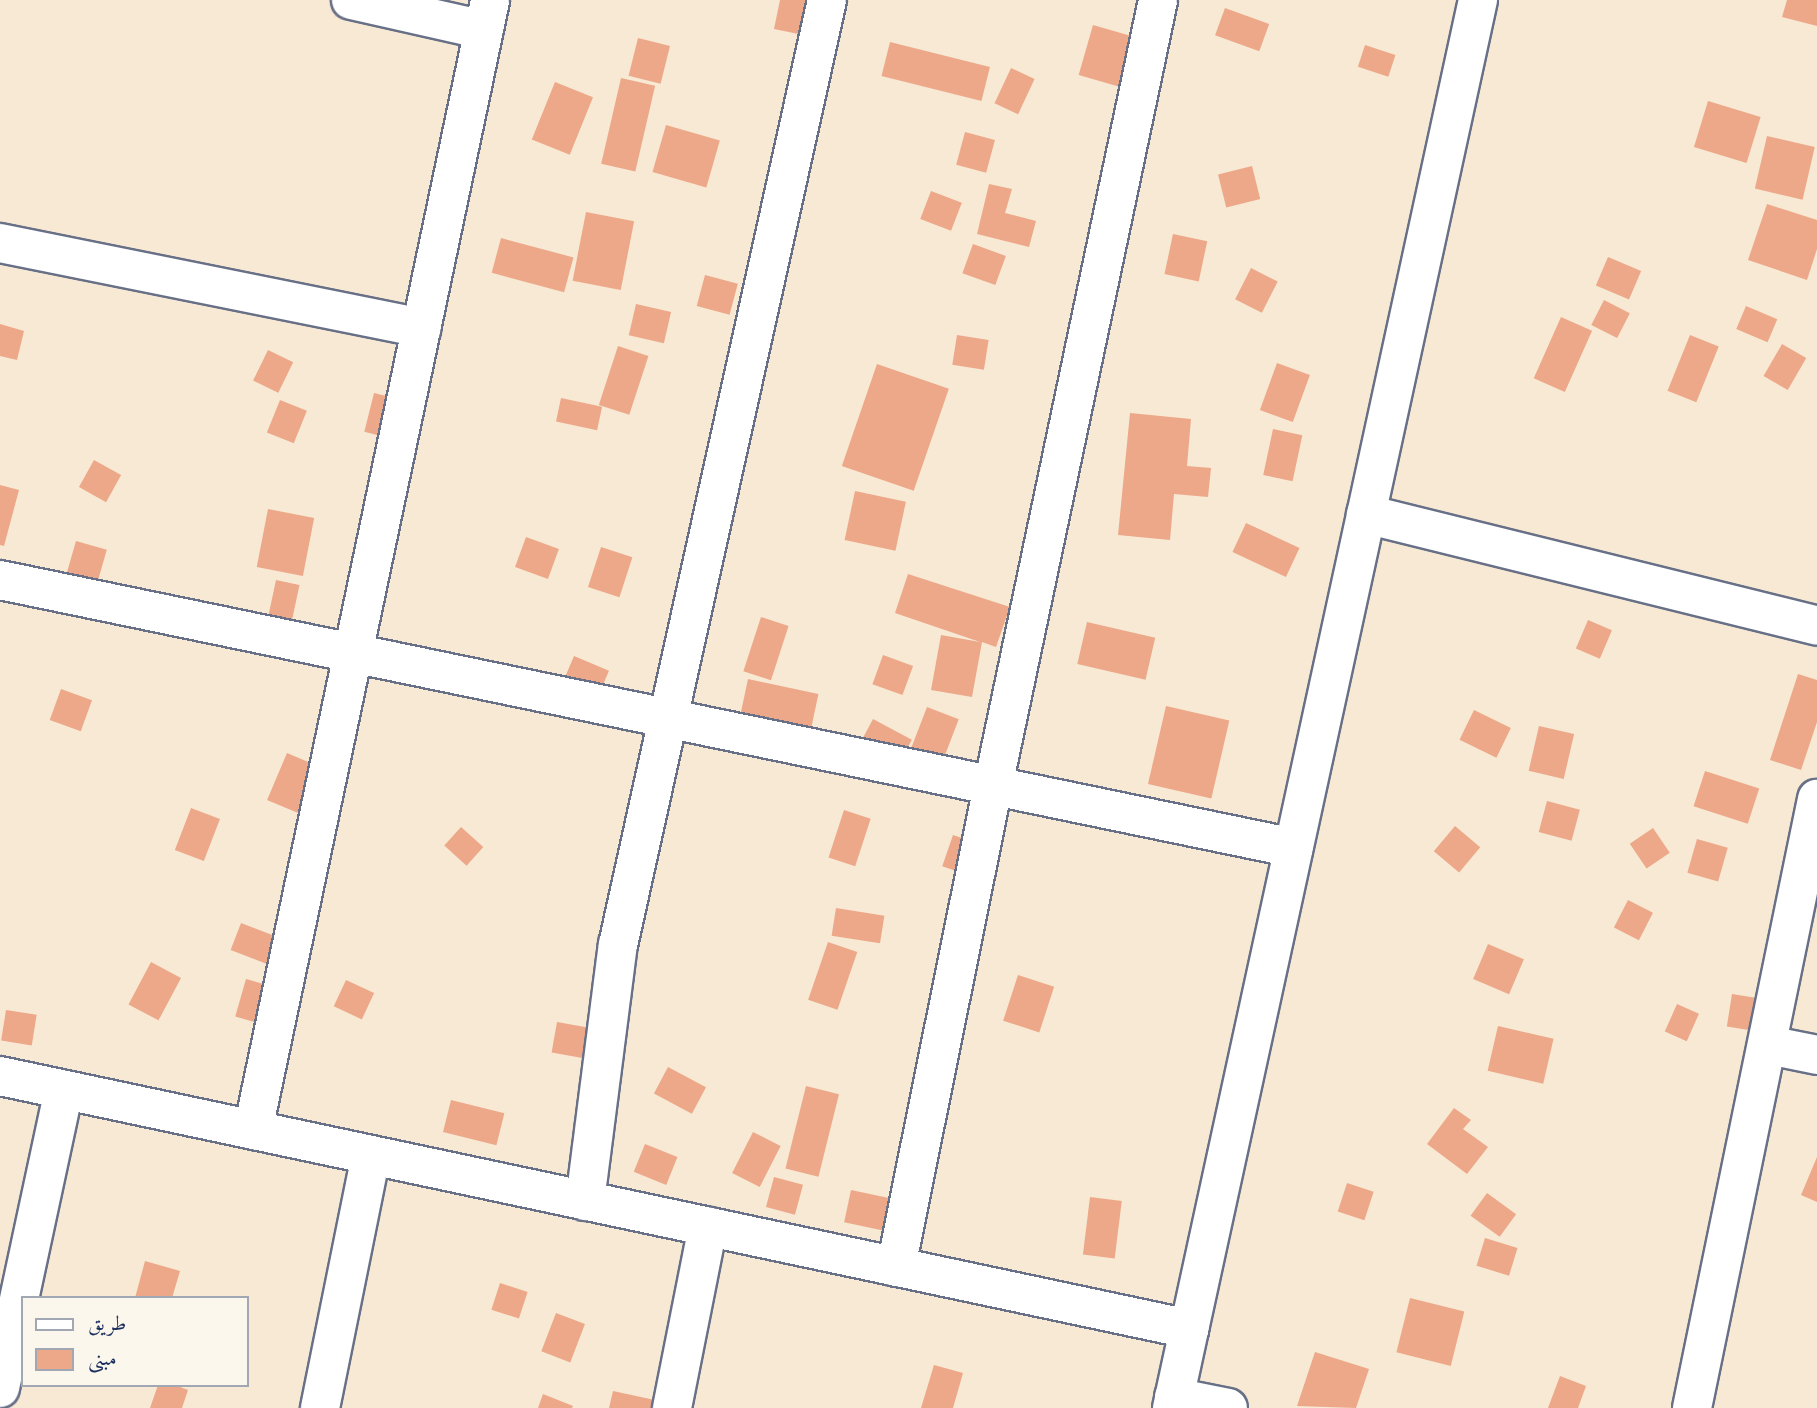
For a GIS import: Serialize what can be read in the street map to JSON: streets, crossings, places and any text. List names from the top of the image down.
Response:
{
  "legend": ["طريق", "مبنى"]
}
